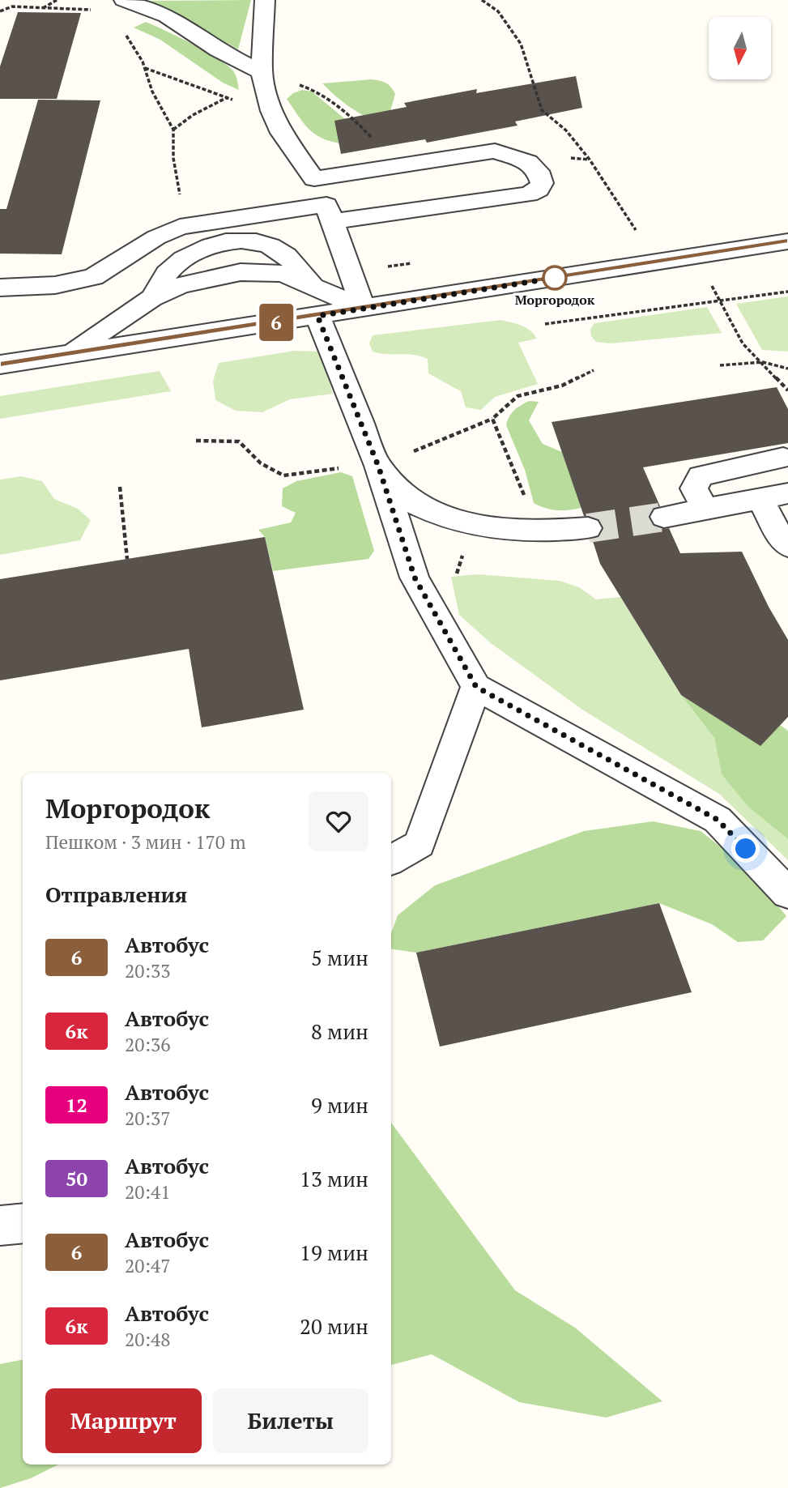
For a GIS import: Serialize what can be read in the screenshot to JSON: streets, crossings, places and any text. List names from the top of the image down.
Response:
{
  "places": ["Моргородок"],
  "lines": ["bus line 6"],
  "north": "bottom",
  "page": {
    "on_map": "6",
    "heading": [
      ["Моргородок", "Пешком · 3 мин · 170 m"],
      "Отправления"
    ],
    "list": [
      {
        "mark": "6",
        "name": "Автобус",
        "note": "20:33",
        "value": "5 мин"
      },
      {
        "mark": "6к",
        "name": "Автобус",
        "note": "20:36",
        "value": "8 мин"
      },
      {
        "mark": "12",
        "name": "Автобус",
        "note": "20:37",
        "value": "9 мин"
      },
      {
        "mark": "50",
        "name": "Автобус",
        "note": "20:41",
        "value": "13 мин"
      },
      {
        "mark": "6",
        "name": "Автобус",
        "note": "20:47",
        "value": "19 мин"
      },
      {
        "mark": "6к",
        "name": "Автобус",
        "note": "20:48",
        "value": "20 мин"
      }
    ],
    "buttons": ["Маршрут", "Билеты"]
  }
}
